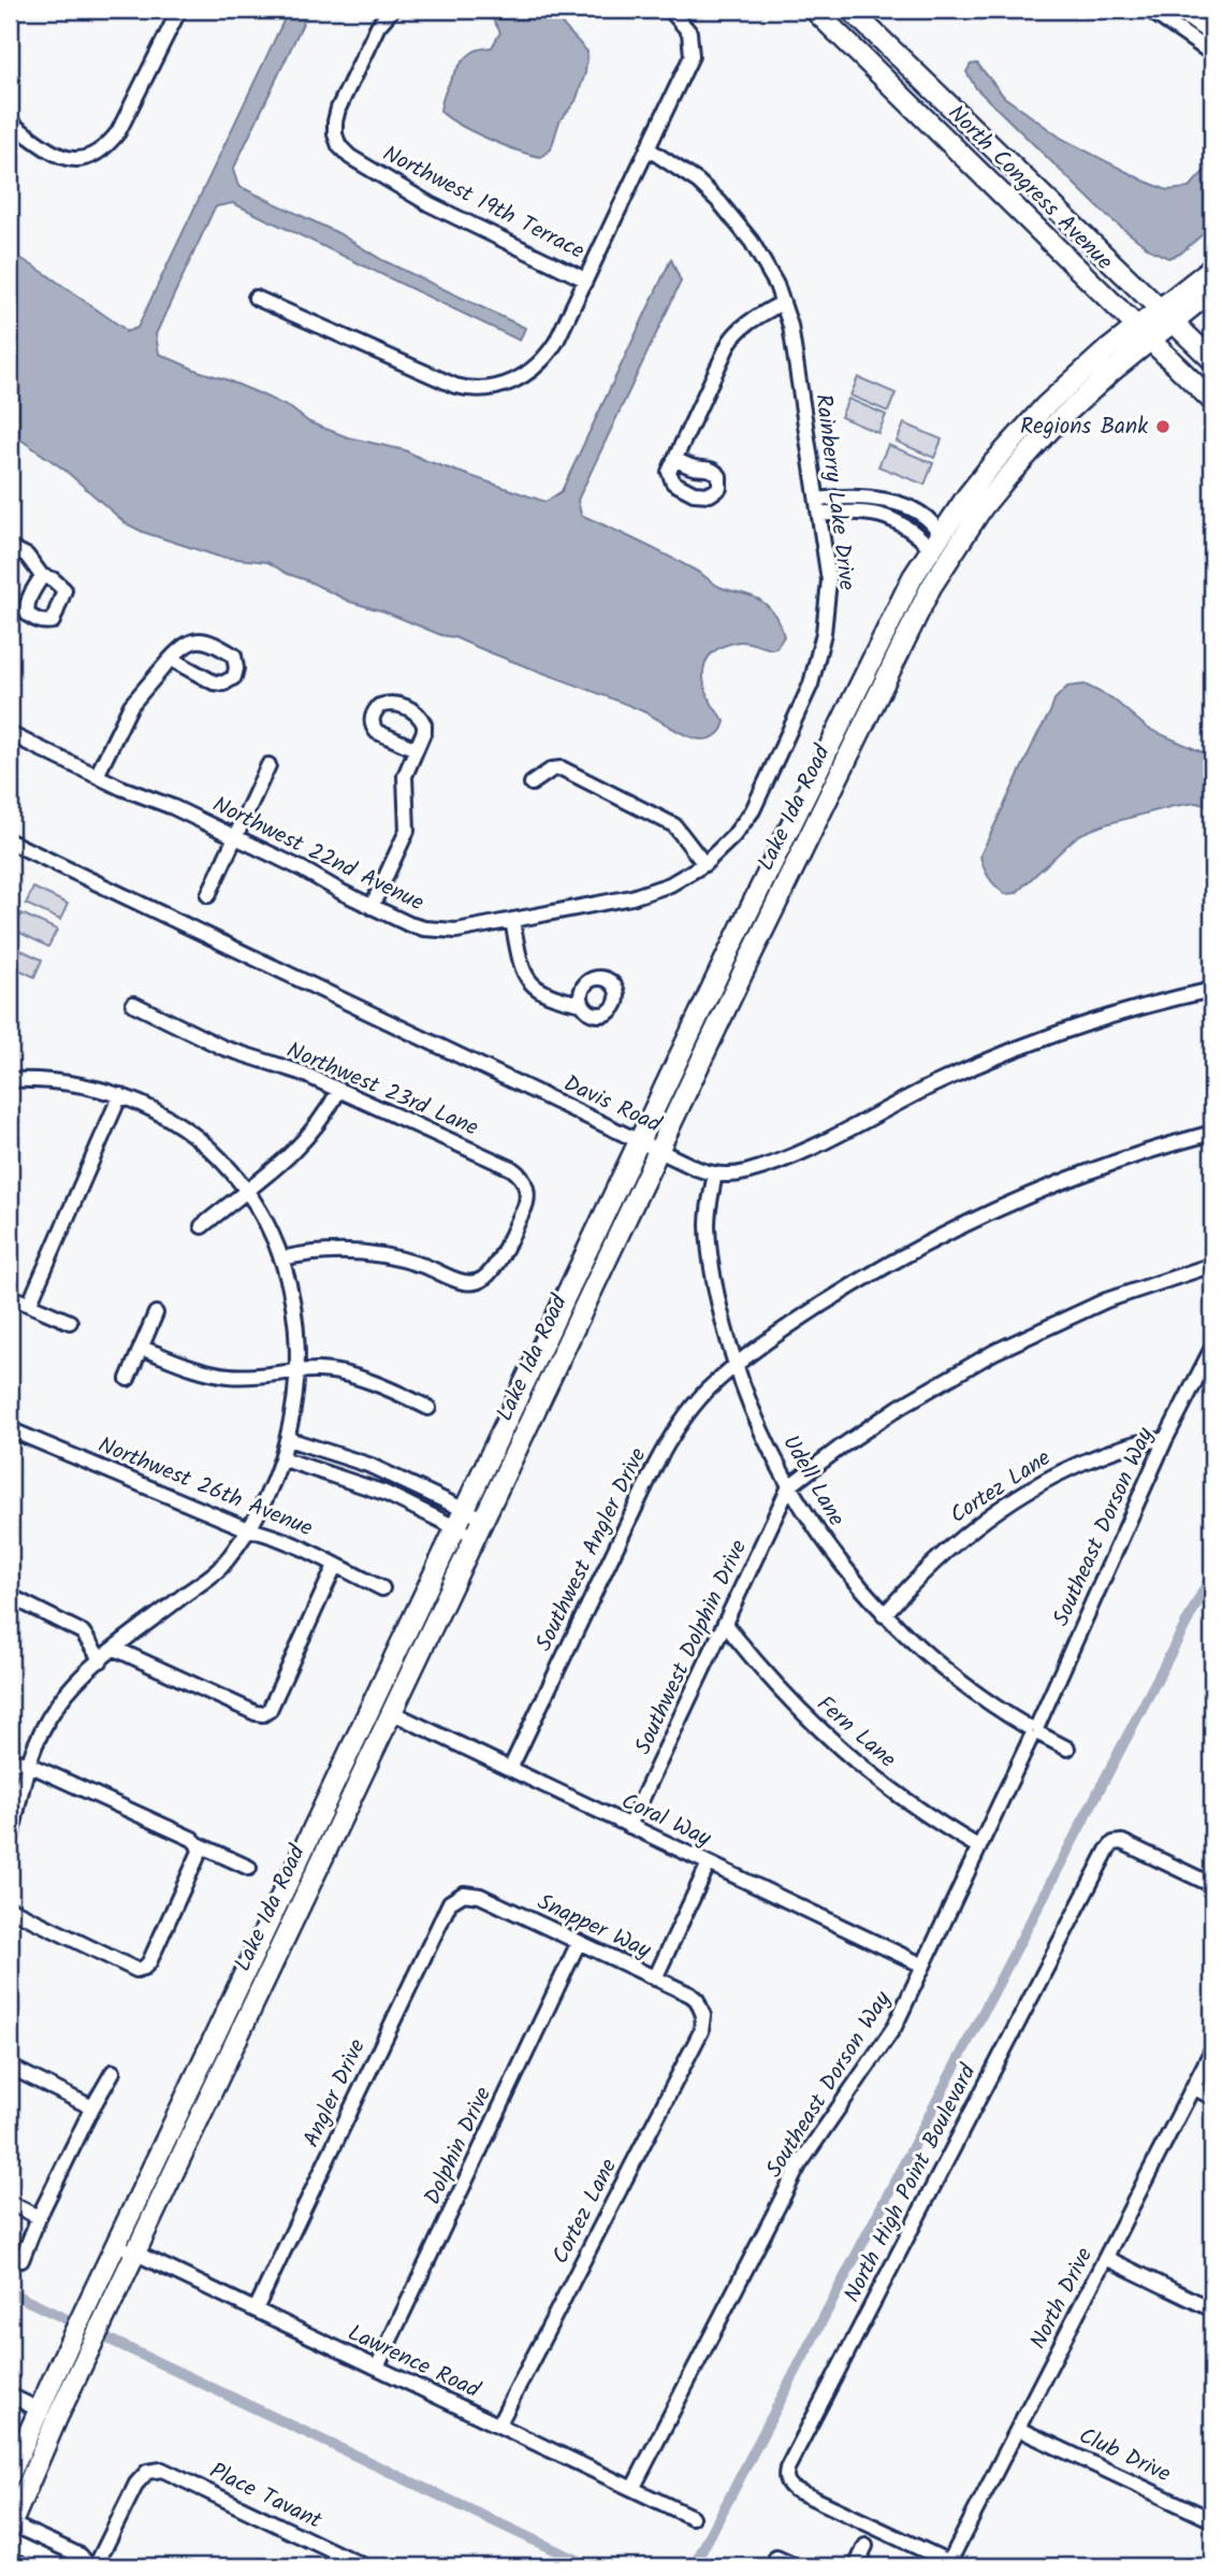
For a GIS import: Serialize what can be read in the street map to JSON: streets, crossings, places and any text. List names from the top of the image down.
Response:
{
  "streets": {
    "street": [
      "North Congress Avenue",
      "Northwest 19th Terrace",
      "Rainberry Lake Drive",
      "Lake Ida Road",
      "Northwest 22nd Avenue",
      "Northwest 23rd Lane",
      "Davis Road",
      "Udell Lane",
      "Northwest 26th Avenue",
      "Cortez Lane",
      "Southeast Dorson Way",
      "Southwest Angler Drive",
      "Southwest Dolphin Drive",
      "Fern Lane",
      "Coral Way",
      "Snapper Way",
      "Angler Drive",
      "Dolphin Drive",
      "North High Point Boulevard",
      "North Drive",
      "Lawrence Road",
      "Club Drive",
      "Place Tavant"
    ]
  },
  "crossings": [
    ["North Congress Avenue", "Lake Ida Road"],
    ["Rainberry Lake Drive", "Northwest 22nd Avenue"],
    ["Lake Ida Road", "Davis Road"],
    ["Lake Ida Road", "Coral Way"],
    ["Lake Ida Road", "Lawrence Road"],
    ["Davis Road", "Udell Lane"],
    ["Udell Lane", "Cortez Lane"],
    ["Udell Lane", "Southeast Dorson Way"],
    ["Udell Lane", "Southwest Angler Drive"],
    ["Udell Lane", "Southwest Dolphin Drive"],
    ["Cortez Lane", "Southeast Dorson Way"],
    ["Cortez Lane", "Snapper Way"],
    ["Cortez Lane", "Lawrence Road"],
    ["Southeast Dorson Way", "Fern Lane"],
    ["Southeast Dorson Way", "Coral Way"],
    ["Southeast Dorson Way", "Lawrence Road"],
    ["Southwest Angler Drive", "Coral Way"],
    ["Southwest Dolphin Drive", "Fern Lane"],
    ["Southwest Dolphin Drive", "Coral Way"],
    ["Snapper Way", "Angler Drive"],
    ["Snapper Way", "Dolphin Drive"],
    ["Angler Drive", "Lawrence Road"],
    ["Dolphin Drive", "Lawrence Road"],
    ["North High Point Boulevard", "North Drive"],
    ["North Drive", "Club Drive"]
  ],
  "places": ["Regions Bank"]
}
